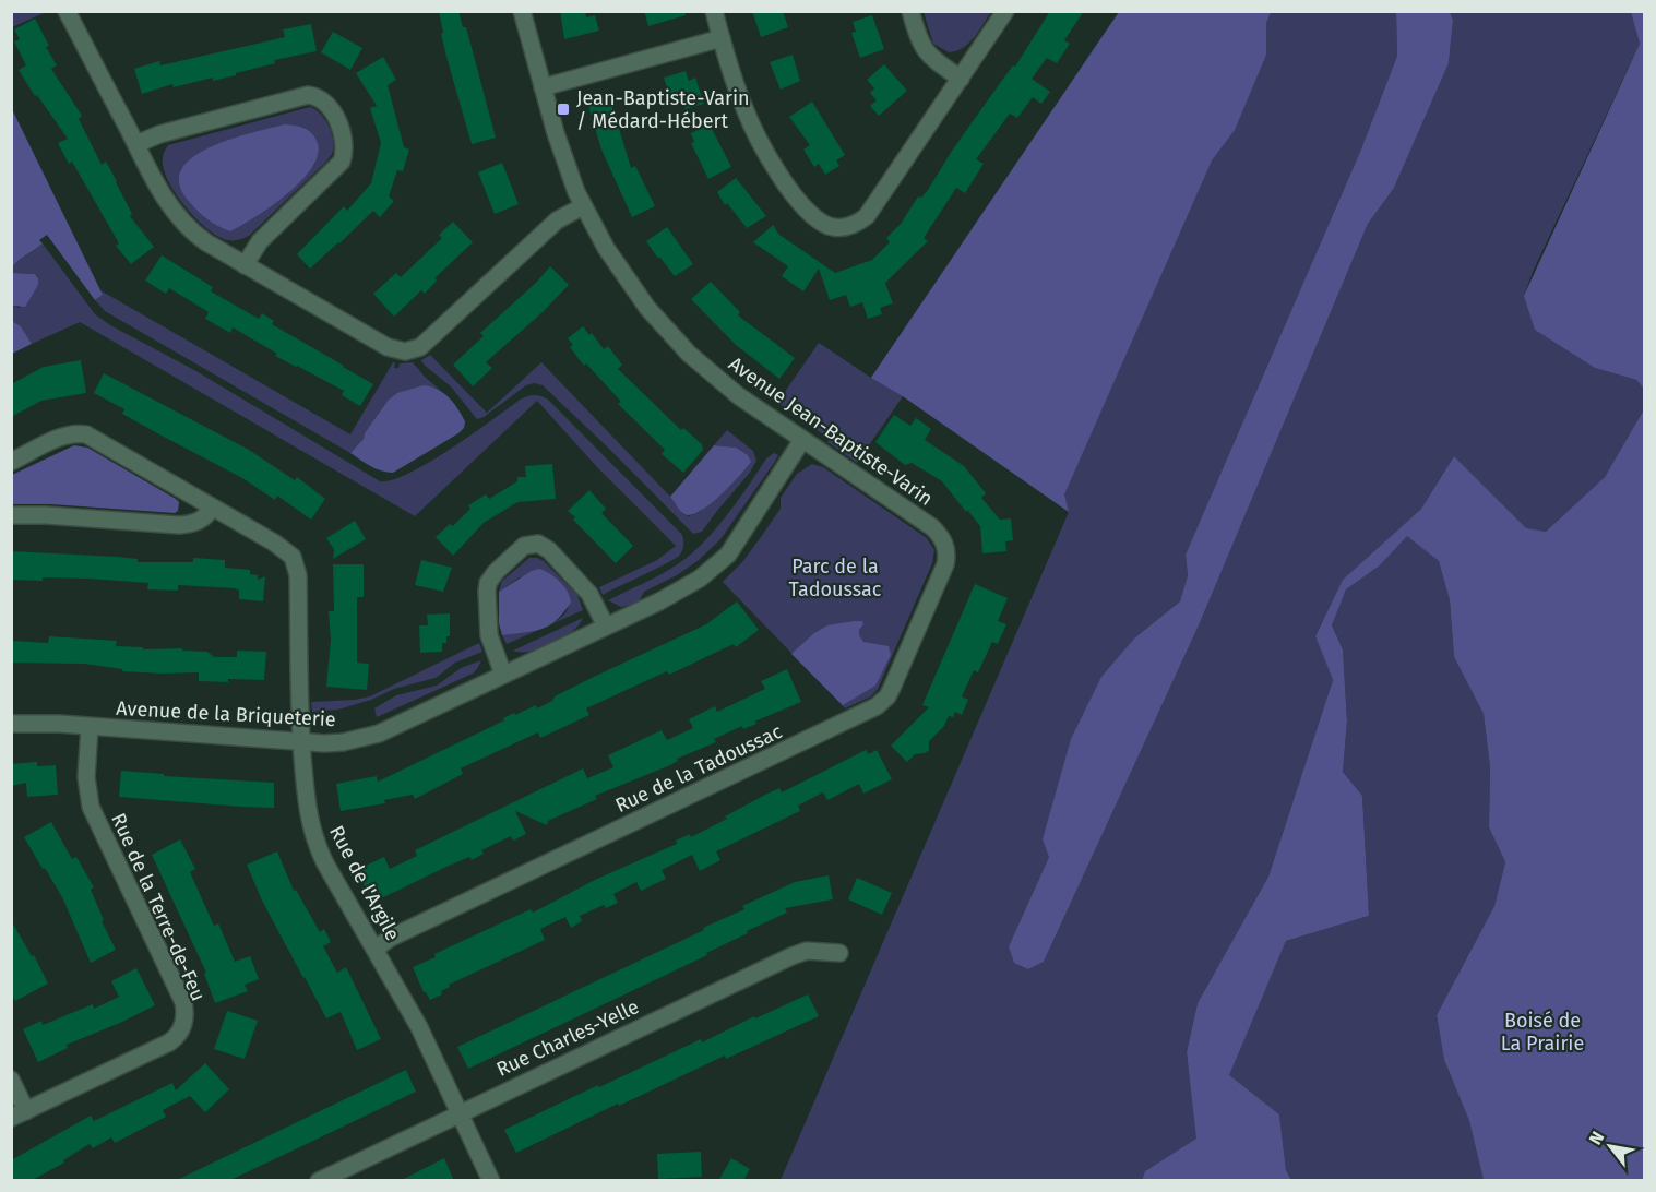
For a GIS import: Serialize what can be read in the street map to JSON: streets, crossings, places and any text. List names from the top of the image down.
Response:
{
  "streets": {
    "street": [
      "Avenue Jean-Baptiste-Varin",
      "Avenue de la Briqueterie",
      "Rue de la Tadoussac",
      "Rue de l'Argile",
      "Rue de la Terre-de-Feu",
      "Rue Charles-Yelle"
    ]
  },
  "crossings": [
    ["Avenue Jean-Baptiste-Varin", "Avenue de la Briqueterie"],
    ["Avenue Jean-Baptiste-Varin", "Rue de la Tadoussac"],
    ["Avenue de la Briqueterie", "Rue de l'Argile"],
    ["Avenue de la Briqueterie", "Rue de la Terre-de-Feu"],
    ["Rue de la Tadoussac", "Rue de l'Argile"],
    ["Rue de l'Argile", "Rue Charles-Yelle"]
  ],
  "parks": ["Parc de la Tadoussac", "Boisé de La Prairie"],
  "places": {
    "transit": ["Jean-Baptiste-Varin / Médard-Hébert"]
  },
  "north": "top left"
}
